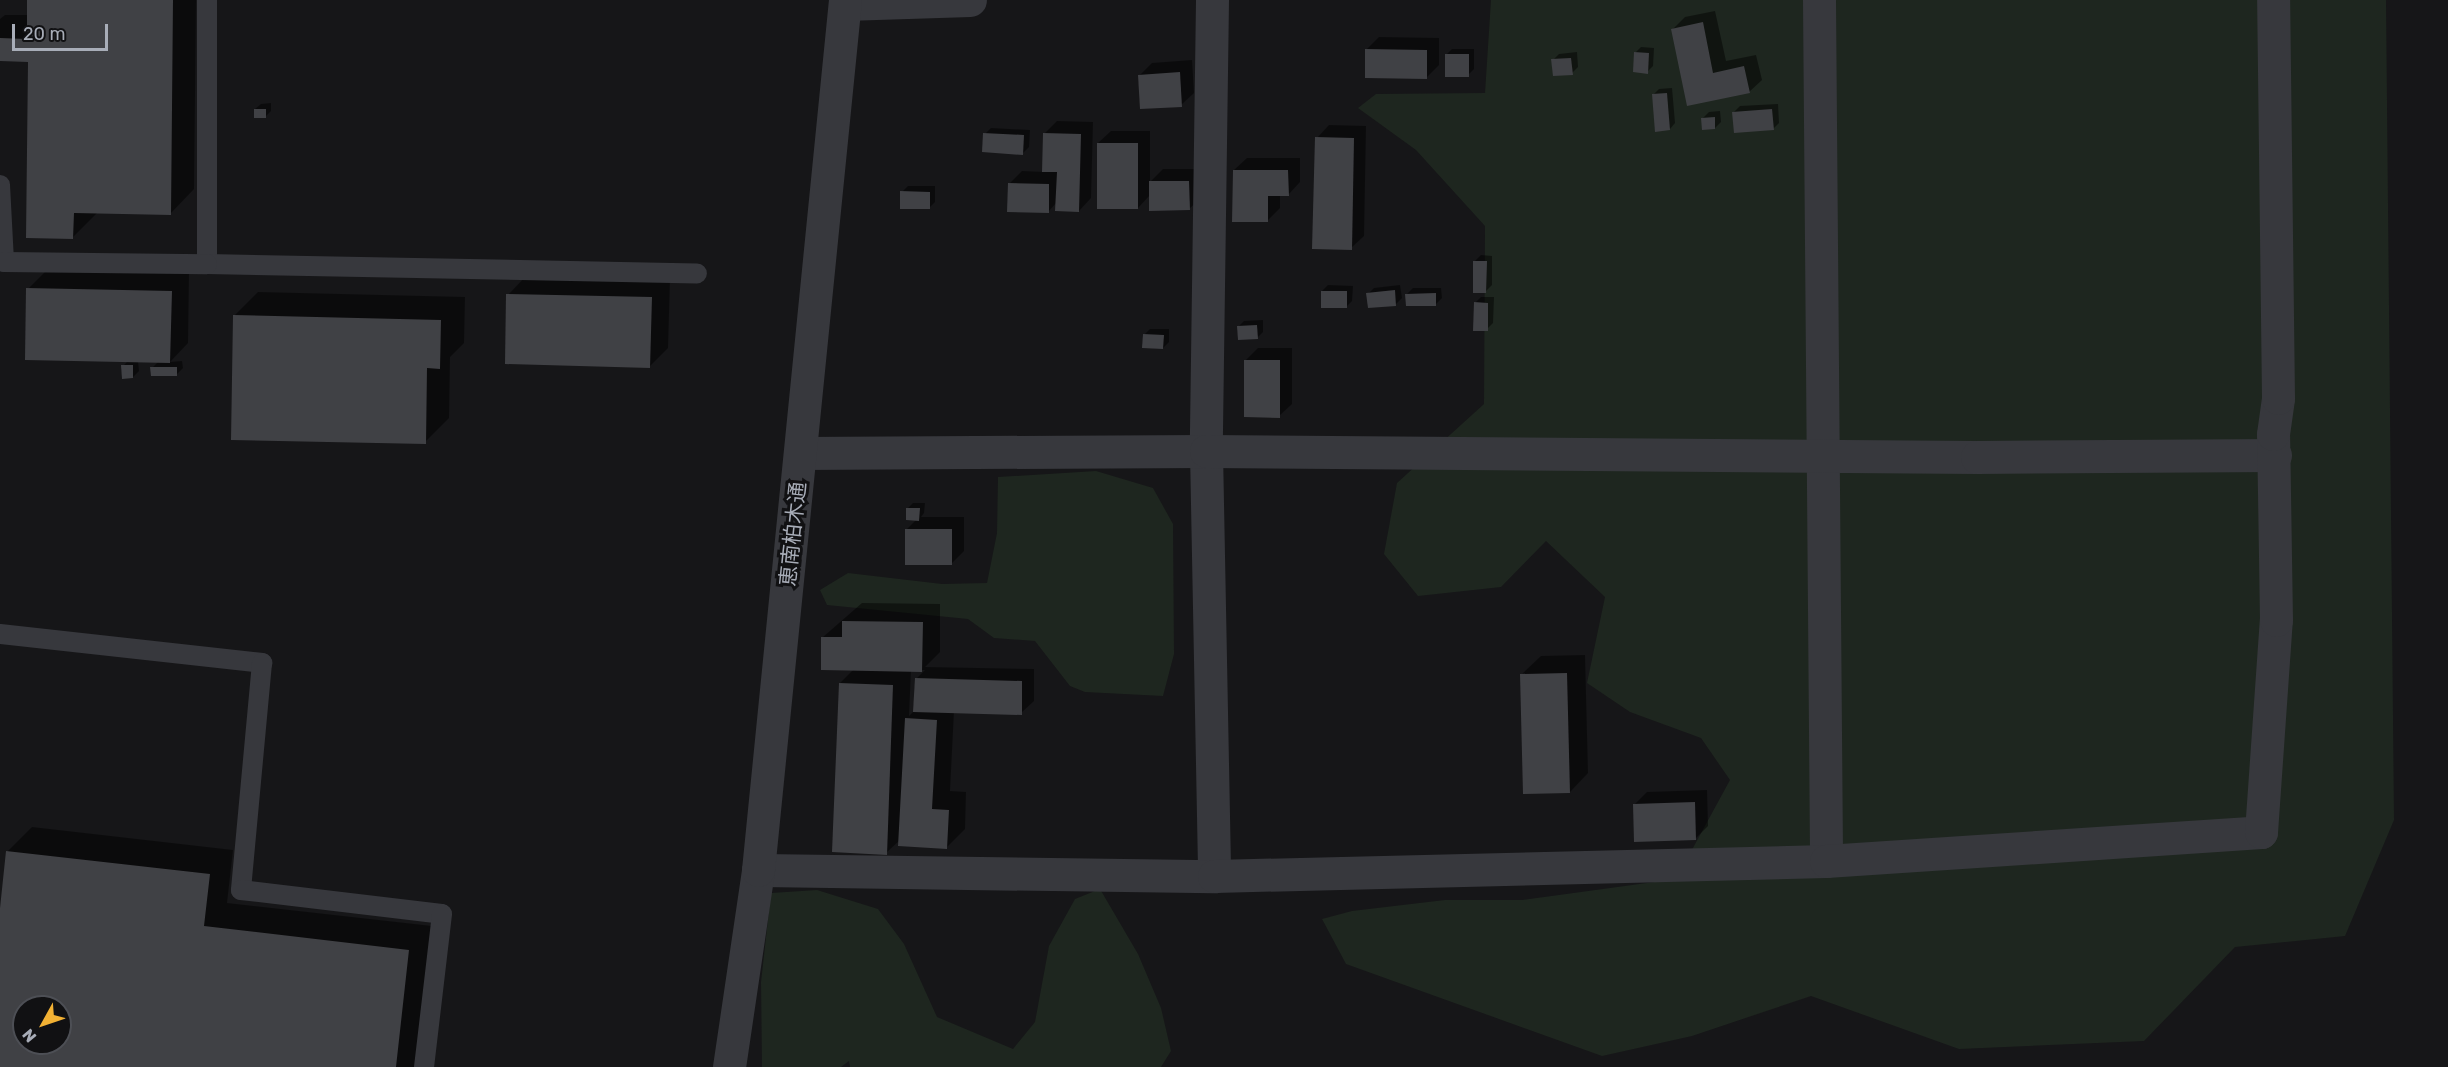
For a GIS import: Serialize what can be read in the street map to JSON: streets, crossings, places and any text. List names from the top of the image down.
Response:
{
  "streets": {
    "street": ["恵南柏木通"]
  },
  "scale_bar": "20 m",
  "north": "bottom left"
}
